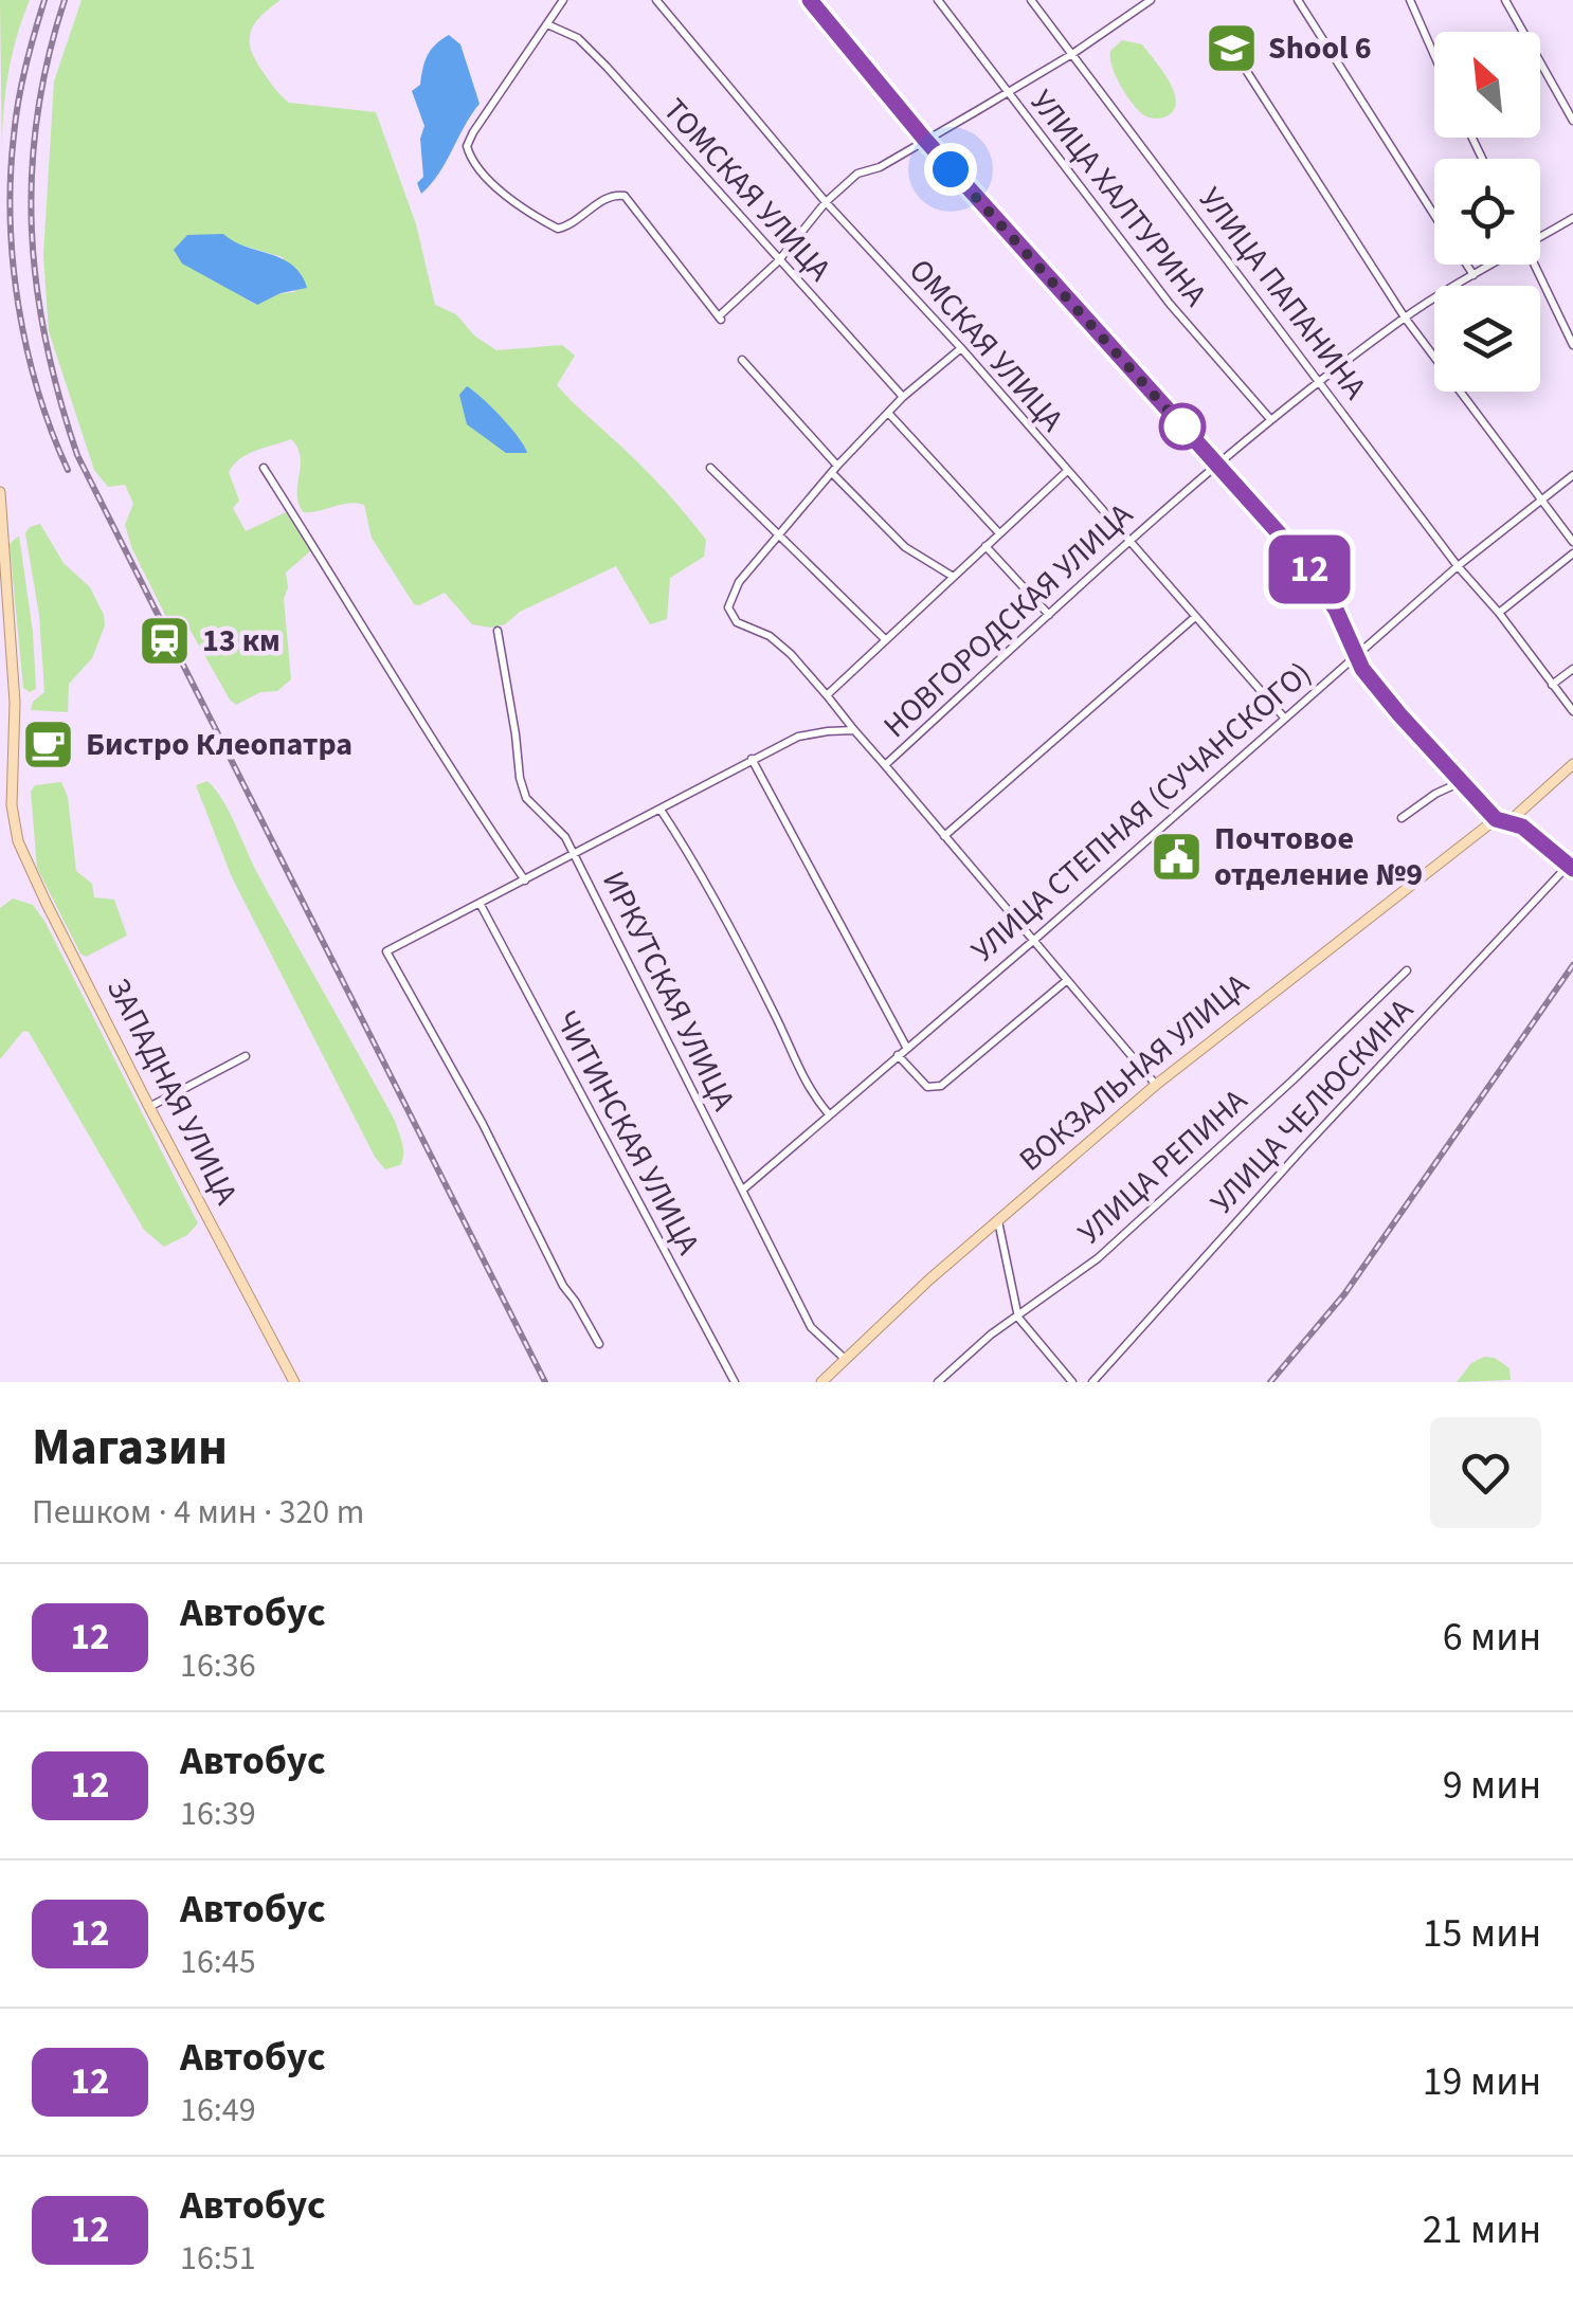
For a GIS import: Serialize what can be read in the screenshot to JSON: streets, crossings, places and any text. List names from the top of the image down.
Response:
{
  "streets": {
    "main road": ["ВОКЗАЛЬНАЯ УЛИЦА", "ЗАПАДНАЯ УЛИЦА"],
    "street": [
      "ТОМСКАЯ УЛИЦА",
      "УЛИЦА ХАЛТУРИНА",
      "УЛИЦА ПАПАНИНА",
      "ОМСКАЯ УЛИЦА",
      "НОВГОРОДСКАЯ УЛИЦА",
      "УЛИЦА СТЕПНАЯ (СУЧАНСКОГО)",
      "ИРКУТСКАЯ УЛИЦА",
      "УЛИЦА ЧЕЛЮСКИНА",
      "ЧИТИНСКАЯ УЛИЦА",
      "УЛИЦА РЕПИНА"
    ]
  },
  "crossings": [
    ["УЛИЦА ХАЛТУРИНА", "НОВГОРОДСКАЯ УЛИЦА"],
    ["УЛИЦА ПАПАНИНА", "НОВГОРОДСКАЯ УЛИЦА"],
    ["УЛИЦА ПАПАНИНА", "УЛИЦА СТЕПНАЯ (СУЧАНСКОГО)"],
    ["ОМСКАЯ УЛИЦА", "НОВГОРОДСКАЯ УЛИЦА"],
    ["ОМСКАЯ УЛИЦА", "УЛИЦА СТЕПНАЯ (СУЧАНСКОГО)"],
    ["НОВГОРОДСКАЯ УЛИЦА", "ИРКУТСКАЯ УЛИЦА"],
    ["НОВГОРОДСКАЯ УЛИЦА", "ЧИТИНСКАЯ УЛИЦА"],
    ["УЛИЦА СТЕПНАЯ (СУЧАНСКОГО)", "ИРКУТСКАЯ УЛИЦА"],
    ["ИРКУТСКАЯ УЛИЦА", "ВОКЗАЛЬНАЯ УЛИЦА"]
  ],
  "places": {
    "school or university": ["Shool 6"],
    "station": ["13 км"],
    "cafe": ["Бистро Клеопатра"],
    "public building": ["Почтовое отделение №9"]
  },
  "lines": ["bus line 12"],
  "north": "top left",
  "page": {
    "on_map": "12",
    "heading": ["Магазин", "Пешком · 4 мин · 320 m"],
    "list": [
      {
        "mark": "12",
        "name": "Автобус",
        "note": "16:36",
        "value": "6 мин"
      },
      {
        "mark": "12",
        "name": "Автобус",
        "note": "16:39",
        "value": "9 мин"
      },
      {
        "mark": "12",
        "name": "Автобус",
        "note": "16:45",
        "value": "15 мин"
      },
      {
        "mark": "12",
        "name": "Автобус",
        "note": "16:49",
        "value": "19 мин"
      },
      {
        "mark": "12",
        "name": "Автобус",
        "note": "16:51",
        "value": "21 мин"
      }
    ]
  }
}
